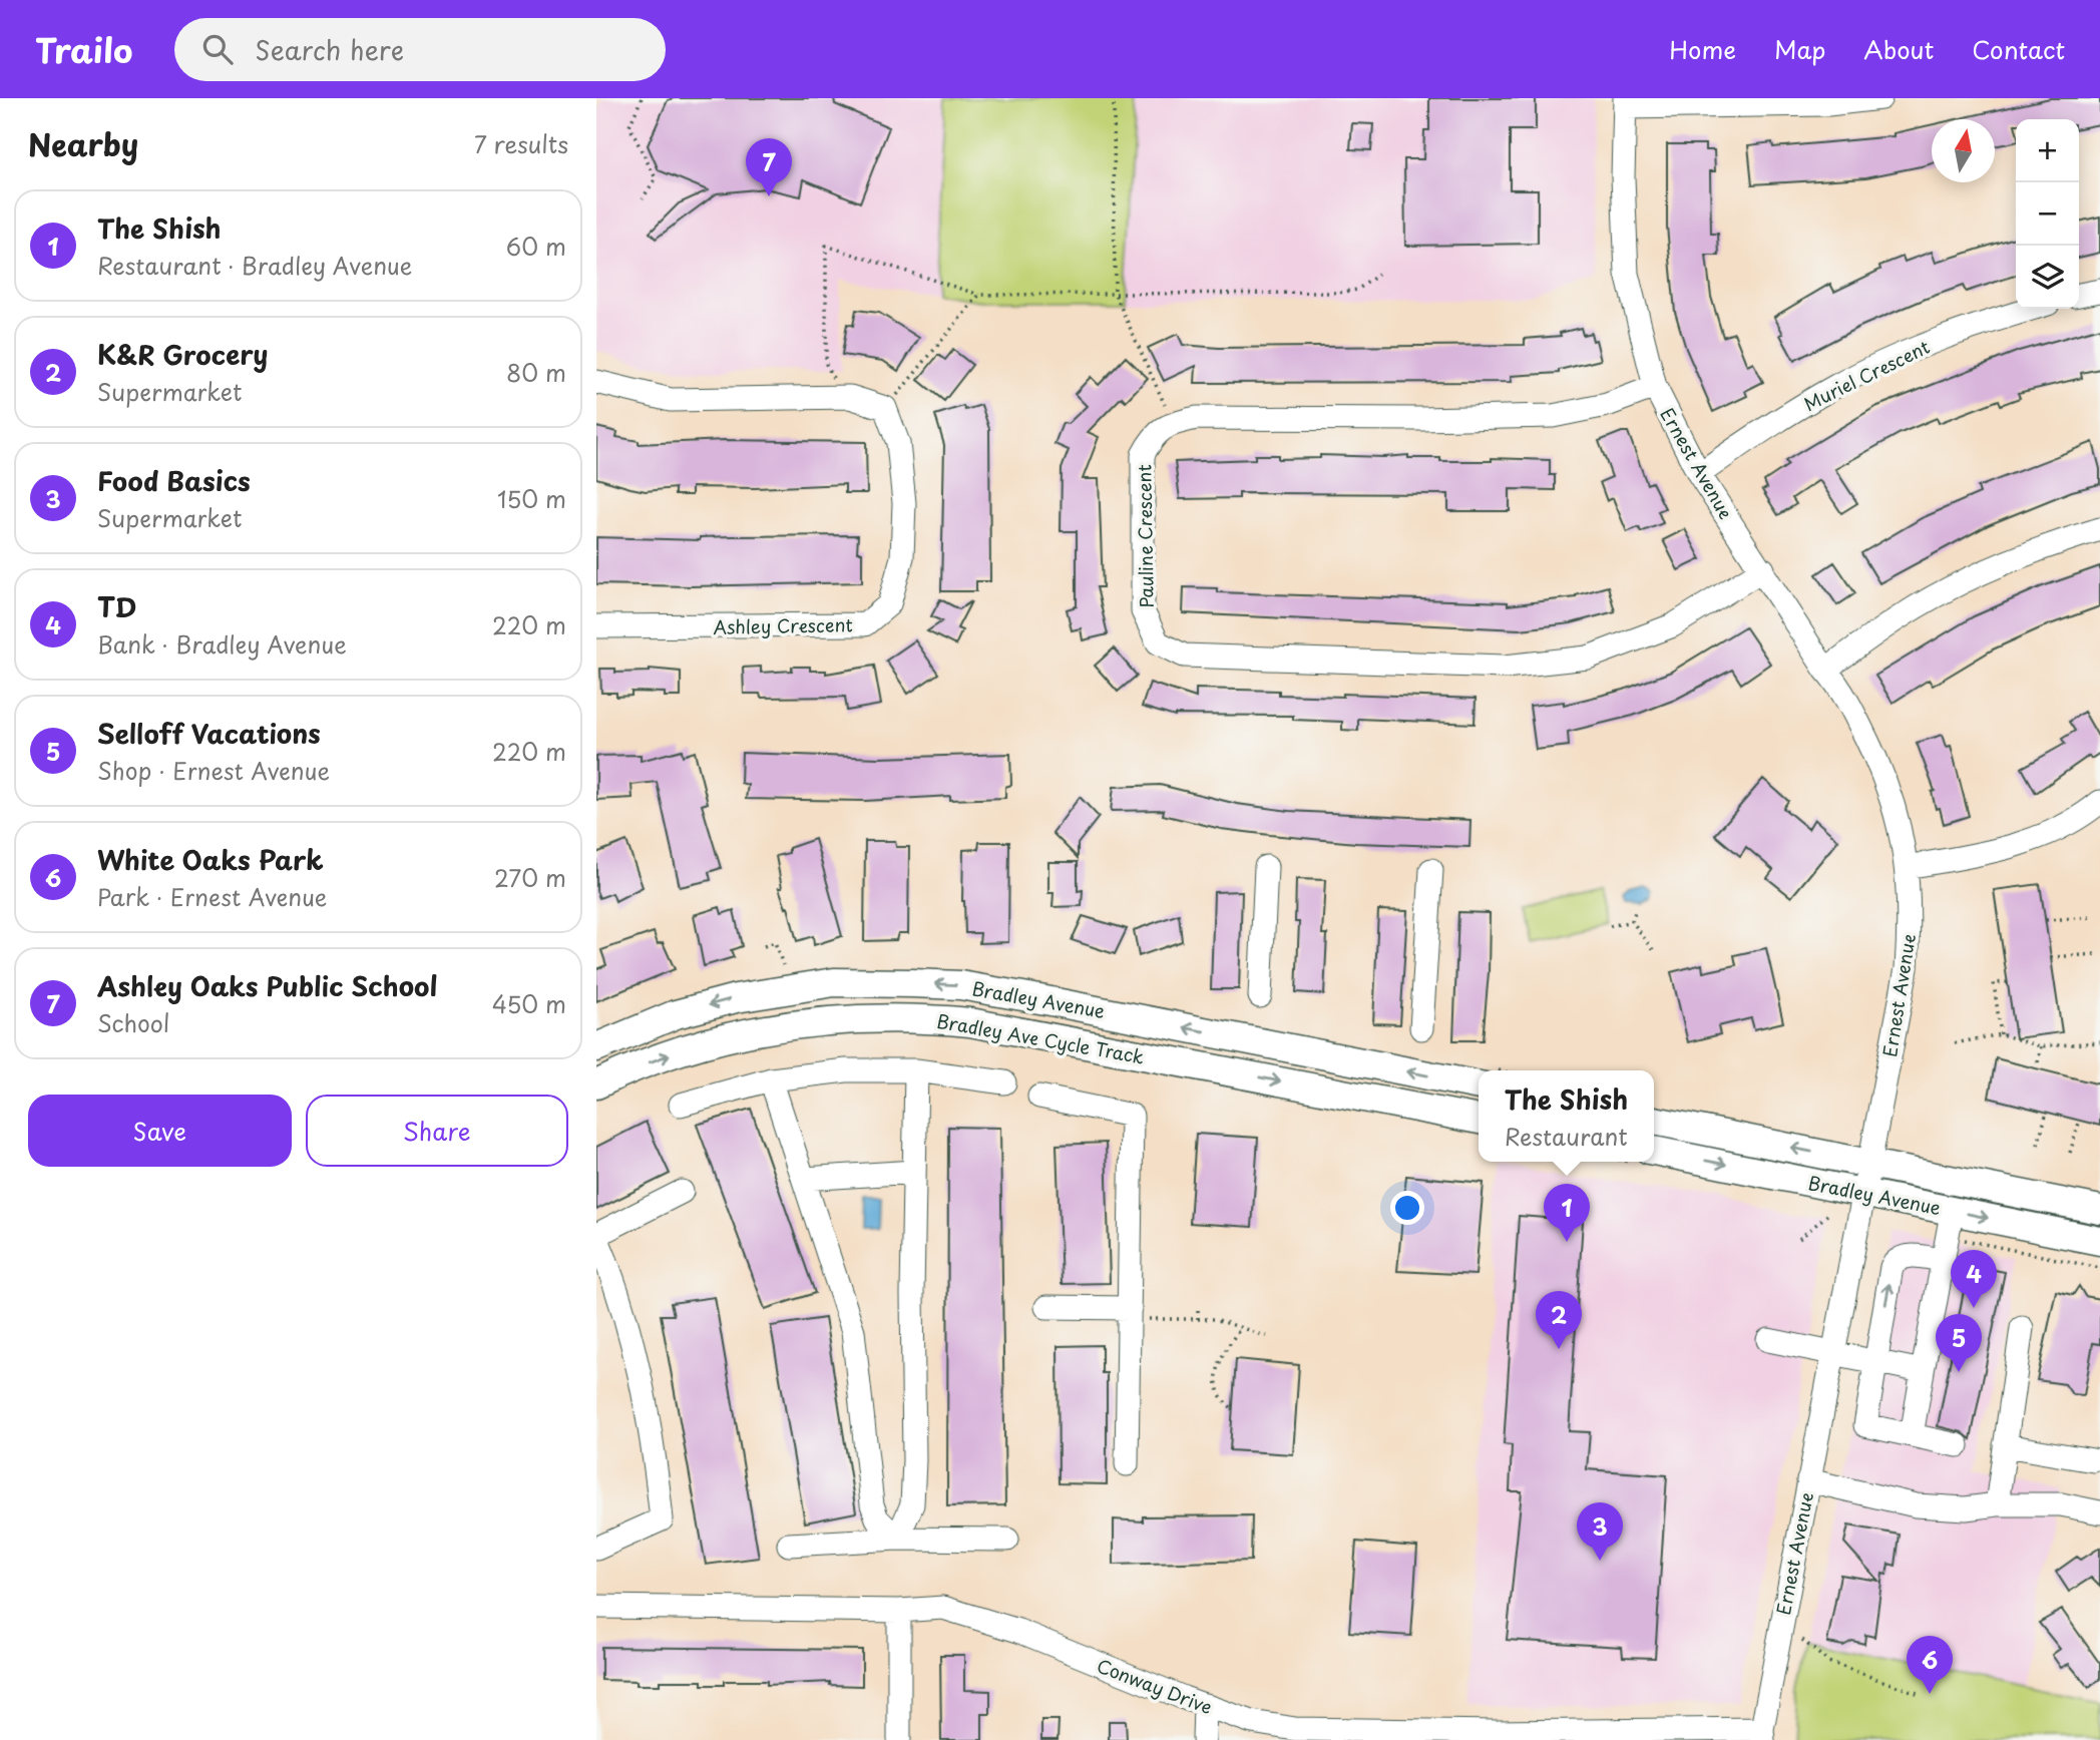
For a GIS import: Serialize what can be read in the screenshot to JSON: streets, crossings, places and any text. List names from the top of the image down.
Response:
{
  "streets": {
    "main road": ["Bradley Avenue"],
    "street": [
      "Muriel Crescent",
      "Ernest Avenue",
      "Pauline Crescent",
      "Ashley Crescent",
      "Conway Drive"
    ]
  },
  "crossings": [
    ["Muriel Crescent", "Ernest Avenue"],
    ["Ernest Avenue", "Pauline Crescent"],
    ["Ernest Avenue", "Bradley Avenue"],
    ["Ernest Avenue", "Conway Drive"]
  ],
  "north": "top",
  "page": {
    "header": "Trailo",
    "search": "Search here",
    "nav": [
      "Home",
      "Map",
      "About",
      "Contact"
    ],
    "heading": ["Nearby", "7 results"],
    "map_buttons": ["+", "−"],
    "pins": [
      "7",
      "1",
      "4",
      "2",
      "5",
      "3",
      "6"
    ],
    "list": [
      {
        "mark": "1",
        "name": "The Shish",
        "note": "Restaurant · Bradley Avenue",
        "value": "60 m"
      },
      {
        "mark": "2",
        "name": "K&R Grocery",
        "note": "Supermarket",
        "value": "80 m"
      },
      {
        "mark": "3",
        "name": "Food Basics",
        "note": "Supermarket",
        "value": "150 m"
      },
      {
        "mark": "4",
        "name": "TD",
        "note": "Bank · Bradley Avenue",
        "value": "220 m"
      },
      {
        "mark": "5",
        "name": "Selloff Vacations",
        "note": "Shop · Ernest Avenue",
        "value": "220 m"
      },
      {
        "mark": "6",
        "name": "White Oaks Park",
        "note": "Park · Ernest Avenue",
        "value": "270 m"
      },
      {
        "mark": "7",
        "name": "Ashley Oaks Public School",
        "note": "School",
        "value": "450 m"
      }
    ],
    "popup": ["The Shish", "Restaurant"],
    "buttons": ["Save", "Share"]
  }
}
